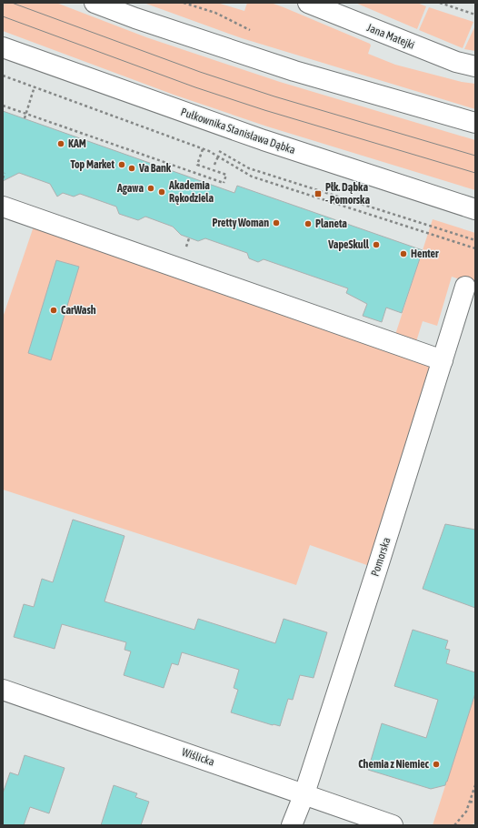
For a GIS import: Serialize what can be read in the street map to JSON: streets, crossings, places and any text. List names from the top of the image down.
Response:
{
  "streets": {
    "street": [
      "Jana Matejki",
      "Pułkownika Stanisława Dąbka",
      "Pomorska",
      "Wiślicka"
    ]
  },
  "crossings": [
    ["Pomorska", "Wiślicka"]
  ],
  "places": {
    "other": [
      "KAM",
      "Top Market",
      "Va Bank",
      "Agawa",
      "Akademia Rękodziela",
      "Pretty Woman",
      "Planeta",
      "VapeSkull",
      "Henter",
      "CarWash",
      "Chemia z Niemiec"
    ],
    "transit": ["Płk. Dąbka - Pomorska"]
  }
}
